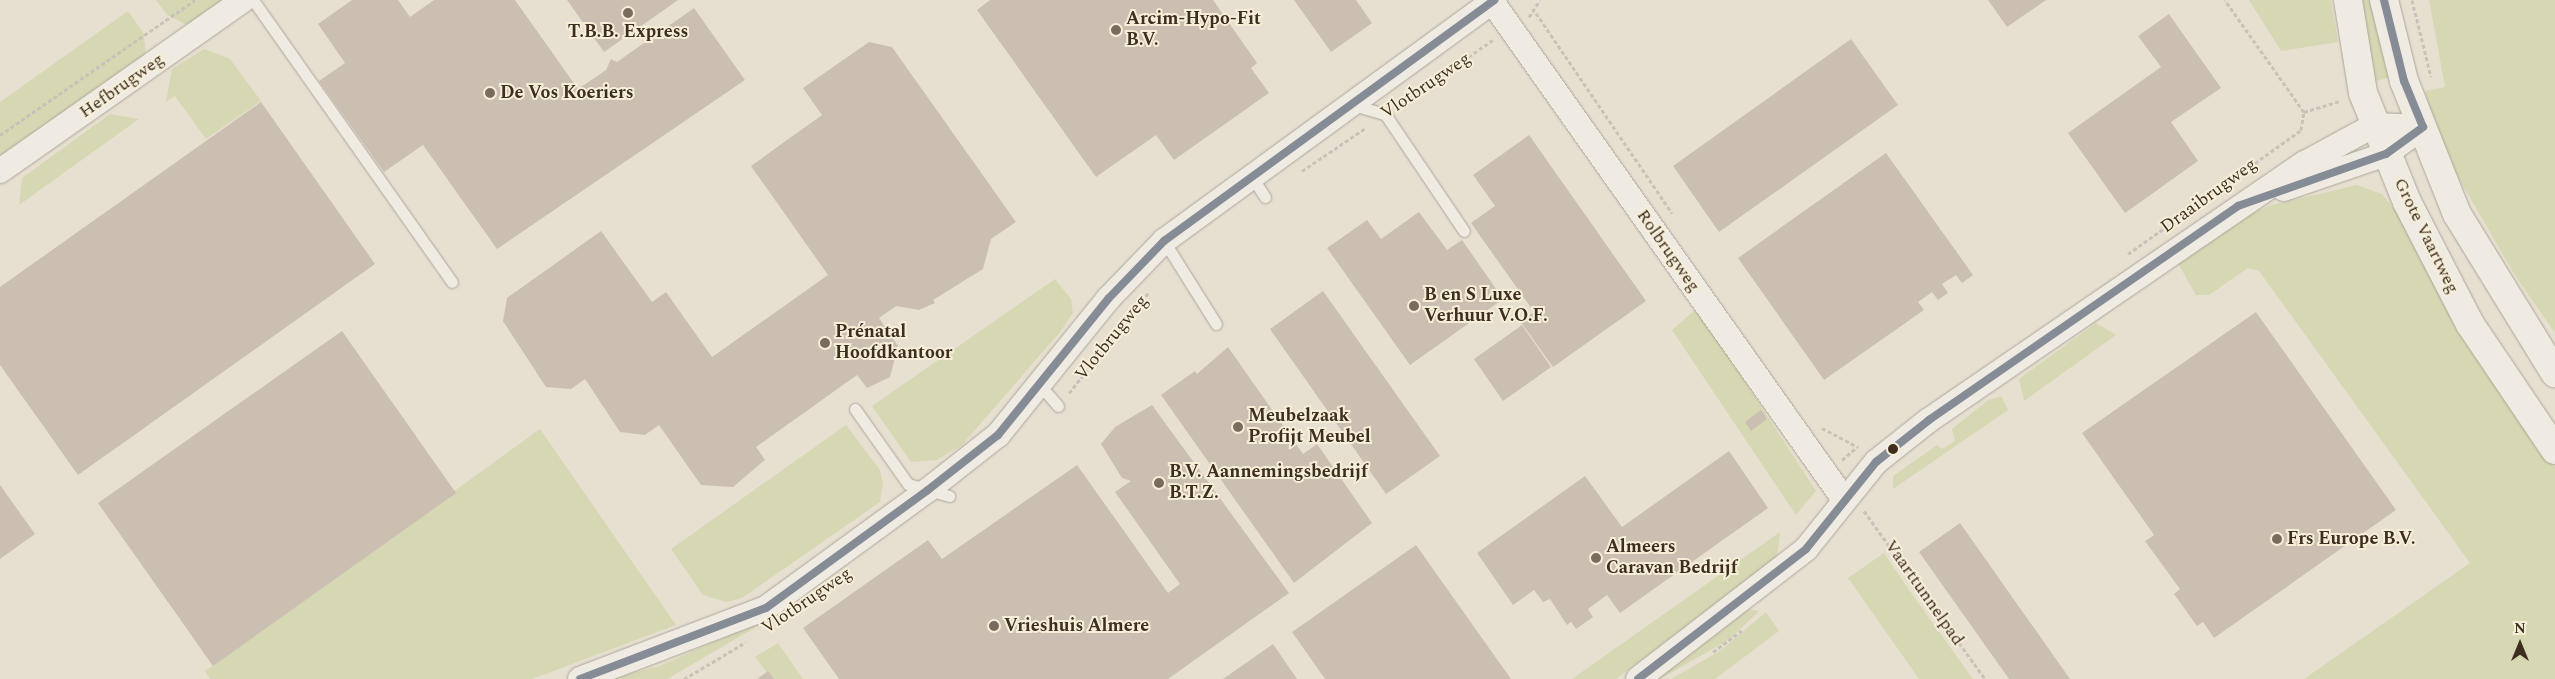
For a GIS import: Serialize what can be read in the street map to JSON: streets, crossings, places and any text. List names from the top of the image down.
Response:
{
  "streets": {
    "main road": ["Grote Vaartweg"],
    "street": [
      "Hefbrugweg",
      "Vlotbrugweg",
      "Draaibrugweg",
      "Rolbrugweg"
    ],
    "path": ["Vaarttunnelpad"]
  },
  "crossings": [
    ["Vlotbrugweg", "Rolbrugweg"],
    ["Draaibrugweg", "Grote Vaartweg"],
    ["Draaibrugweg", "Rolbrugweg"],
    ["Draaibrugweg", "Vaarttunnelpad"],
    ["Rolbrugweg", "Vaarttunnelpad"]
  ],
  "places": [
    "T.B.B. Express",
    "Arcim-Hypo-Fit B.V.",
    "De Vos Koeriers",
    "B en S Luxe Verhuur V.O.F.",
    "Prénatal Hoofdkantoor",
    "Meubelzaak Profijt Meubel",
    "B.V. Aannemingsbedrijf B.T.Z.",
    "Frs Europe B.V.",
    "Almeers Caravan Bedrijf",
    "Vrieshuis Almere"
  ],
  "north": "top"
}
